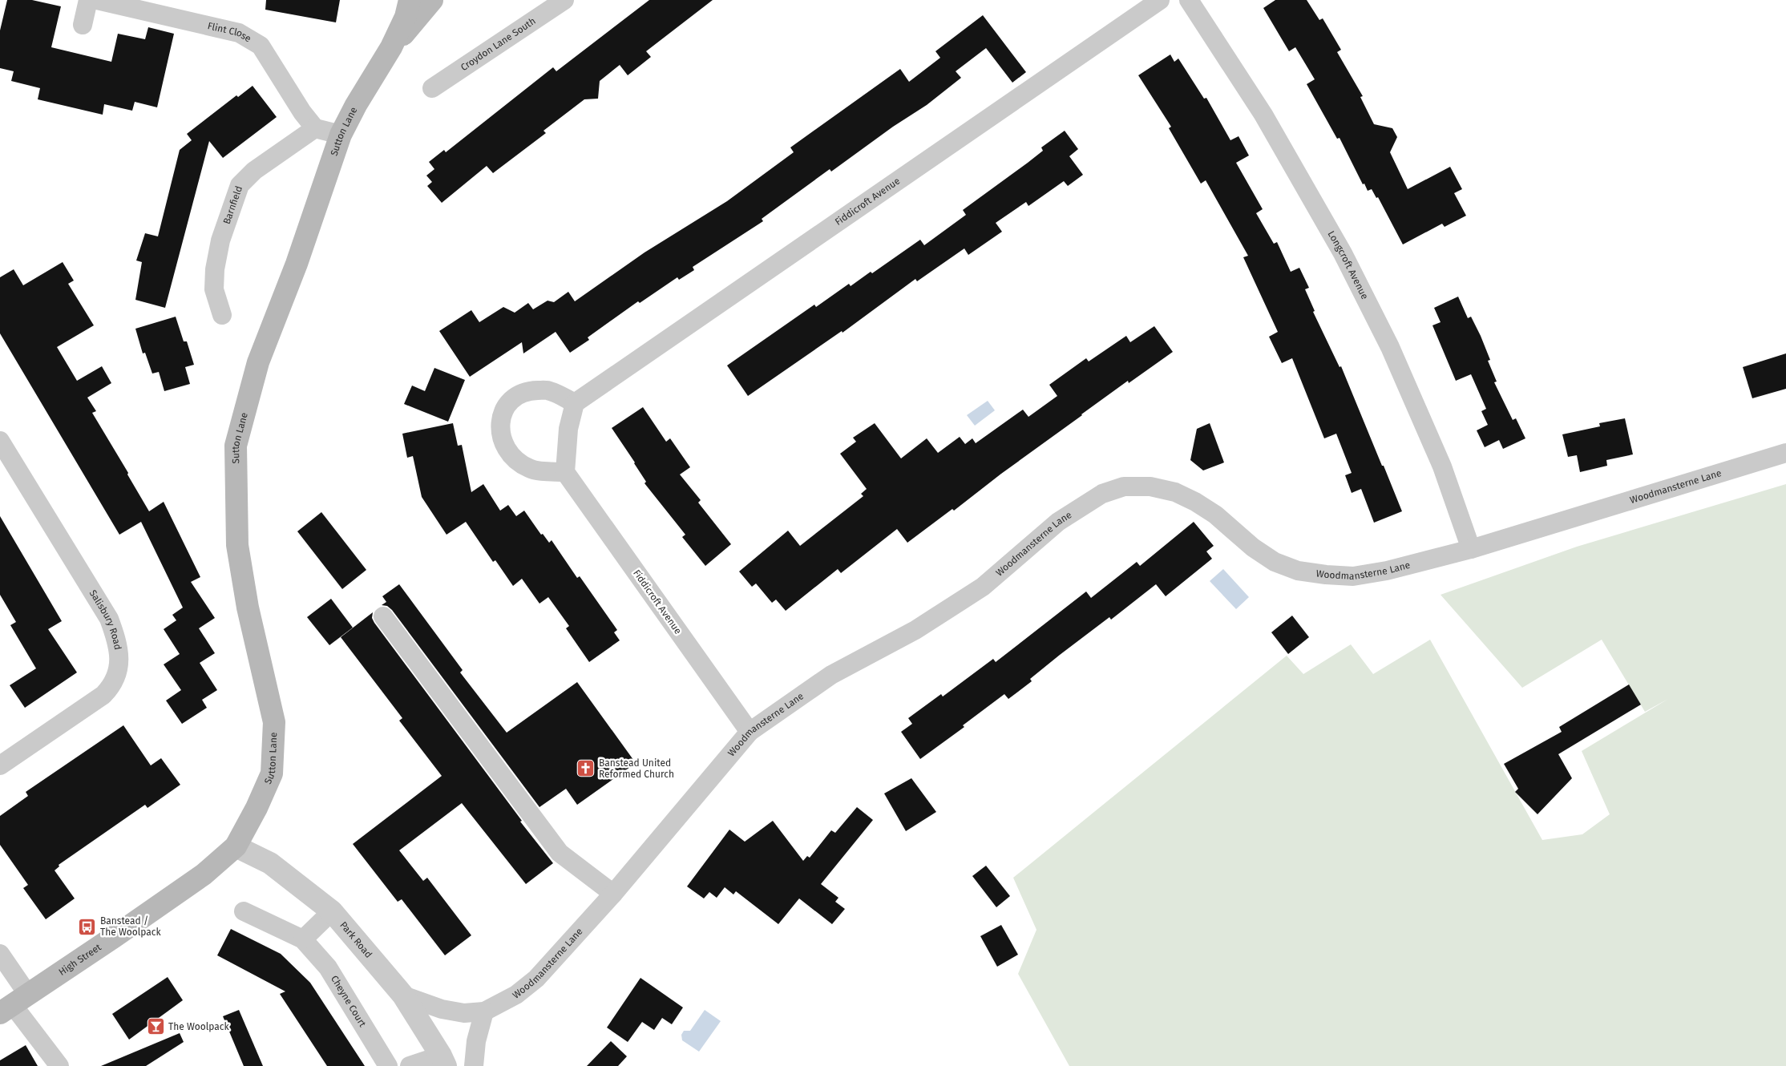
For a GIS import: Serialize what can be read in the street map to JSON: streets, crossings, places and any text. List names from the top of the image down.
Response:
{
  "streets": {
    "main road": ["Sutton Lane", "High Street"],
    "street": [
      "Flint Close",
      "Croydon Lane South",
      "Fiddicroft Avenue",
      "Barnfield",
      "Longcroft Avenue",
      "Woodmansterne Lane",
      "Salisbury Road",
      "Park Road",
      "Cheyne Court"
    ]
  },
  "crossings": [
    ["Flint Close", "Barnfield"],
    ["Sutton Lane", "Park Road"],
    ["Sutton Lane", "High Street"],
    ["Fiddicroft Avenue", "Woodmansterne Lane"],
    ["Longcroft Avenue", "Woodmansterne Lane"],
    ["Woodmansterne Lane", "Park Road"],
    ["Park Road", "High Street"]
  ],
  "places": {
    "church": ["Banstead United Reformed Church"],
    "bus stop": ["Banstead / The Woolpack"],
    "bar": ["The Woolpack"]
  }
}
